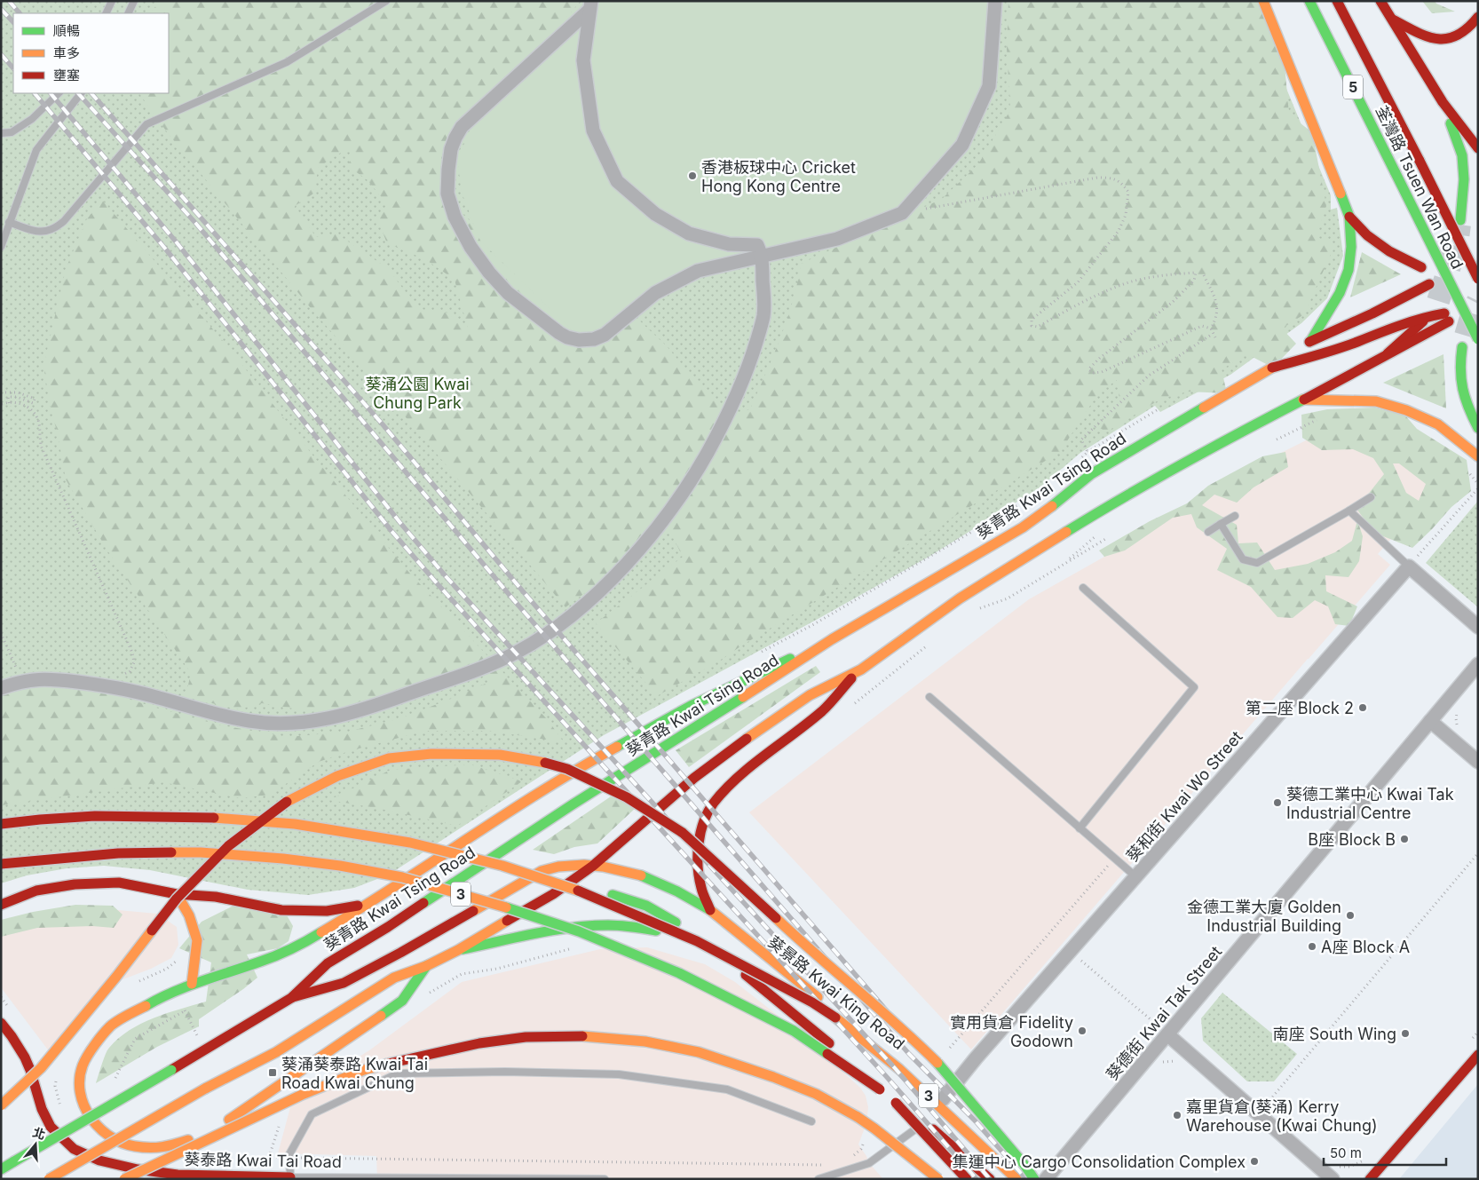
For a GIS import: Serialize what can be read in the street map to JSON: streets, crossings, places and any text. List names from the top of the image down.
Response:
{
  "streets": {
    "main road": [
      "5",
      "荃灣路 Tsuen Wan Road",
      "葵青路 Kwai Tsing Road",
      "3",
      "葵景路 Kwai King Road",
      "葵泰路 Kwai Tai Road"
    ],
    "street": ["葵和街 Kwai Wo Street", "葵德街 Kwai Tak Street"]
  },
  "crossings": [
    ["葵青路 Kwai Tsing Road", "葵景路 Kwai King Road"],
    ["葵和街 Kwai Wo Street", "葵景路 Kwai King Road"]
  ],
  "parks": ["葵涌公園 Kwai Chung Park"],
  "places": {
    "other": [
      "香港板球中心 Cricket Hong Kong Centre",
      "第二座 Block 2",
      "葵德工業中心 Kwai Tak Industrial Centre",
      "B座 Block B",
      "金德工業大廈 Golden Industrial Building",
      "A座 Block A",
      "實用貨倉 Fidelity Godown",
      "南座 South Wing",
      "嘉里貨倉(葵涌) Kerry Warehouse (Kwai Chung)",
      "集運中心 Cargo Consolidation Complex"
    ],
    "transit": ["葵涌葵泰路 Kwai Tai Road Kwai Chung"]
  },
  "legend": ["順暢", "車多", "壅塞"],
  "scale_bar": "50 m",
  "north": "top"
}
